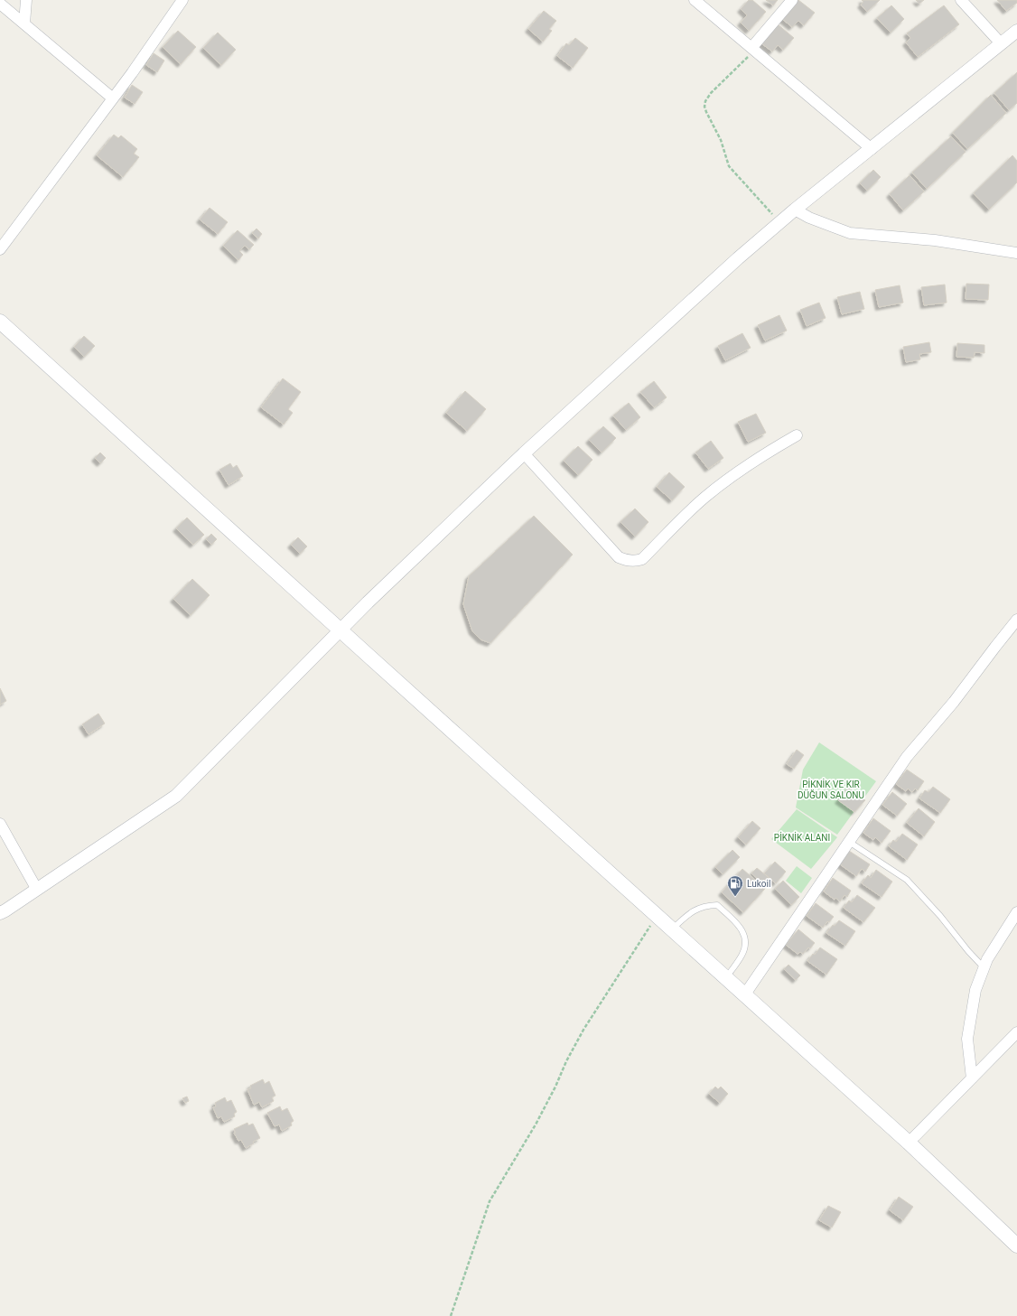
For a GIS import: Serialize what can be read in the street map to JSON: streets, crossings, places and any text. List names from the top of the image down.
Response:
{
  "parks": ["PİKNİK VE KIR DÜĞUN SALONU", "PİKNİK ALANI"],
  "places": {
    "fuel station": ["Lukoil"]
  }
}
